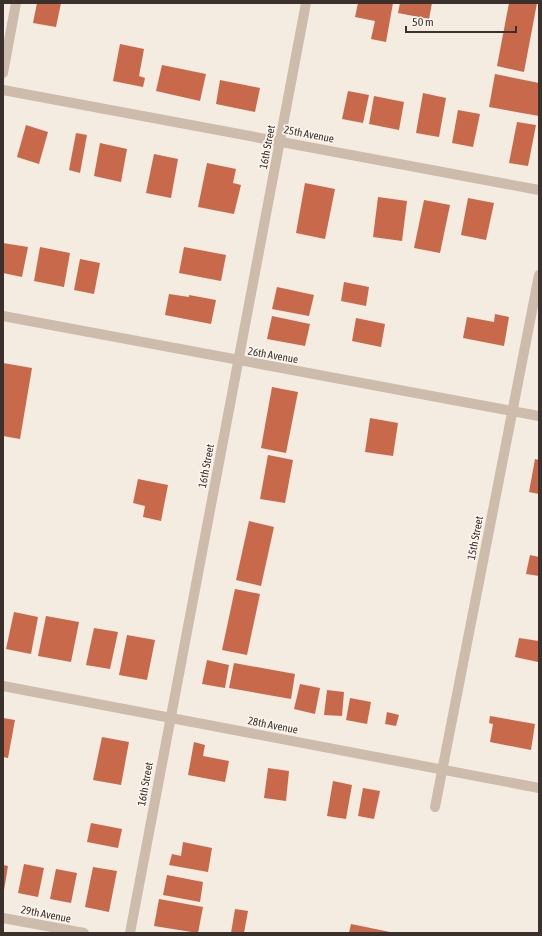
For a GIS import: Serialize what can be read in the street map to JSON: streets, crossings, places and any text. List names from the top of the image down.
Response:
{
  "streets": {
    "street": [
      "25th Avenue",
      "16th Street",
      "26th Avenue",
      "15th Street",
      "28th Avenue",
      "29th Avenue"
    ]
  },
  "crossings": [
    ["25th Avenue", "16th Street"],
    ["16th Street", "26th Avenue"],
    ["16th Street", "28th Avenue"],
    ["26th Avenue", "15th Street"],
    ["15th Street", "28th Avenue"]
  ],
  "scale_bar": "50 m"
}
